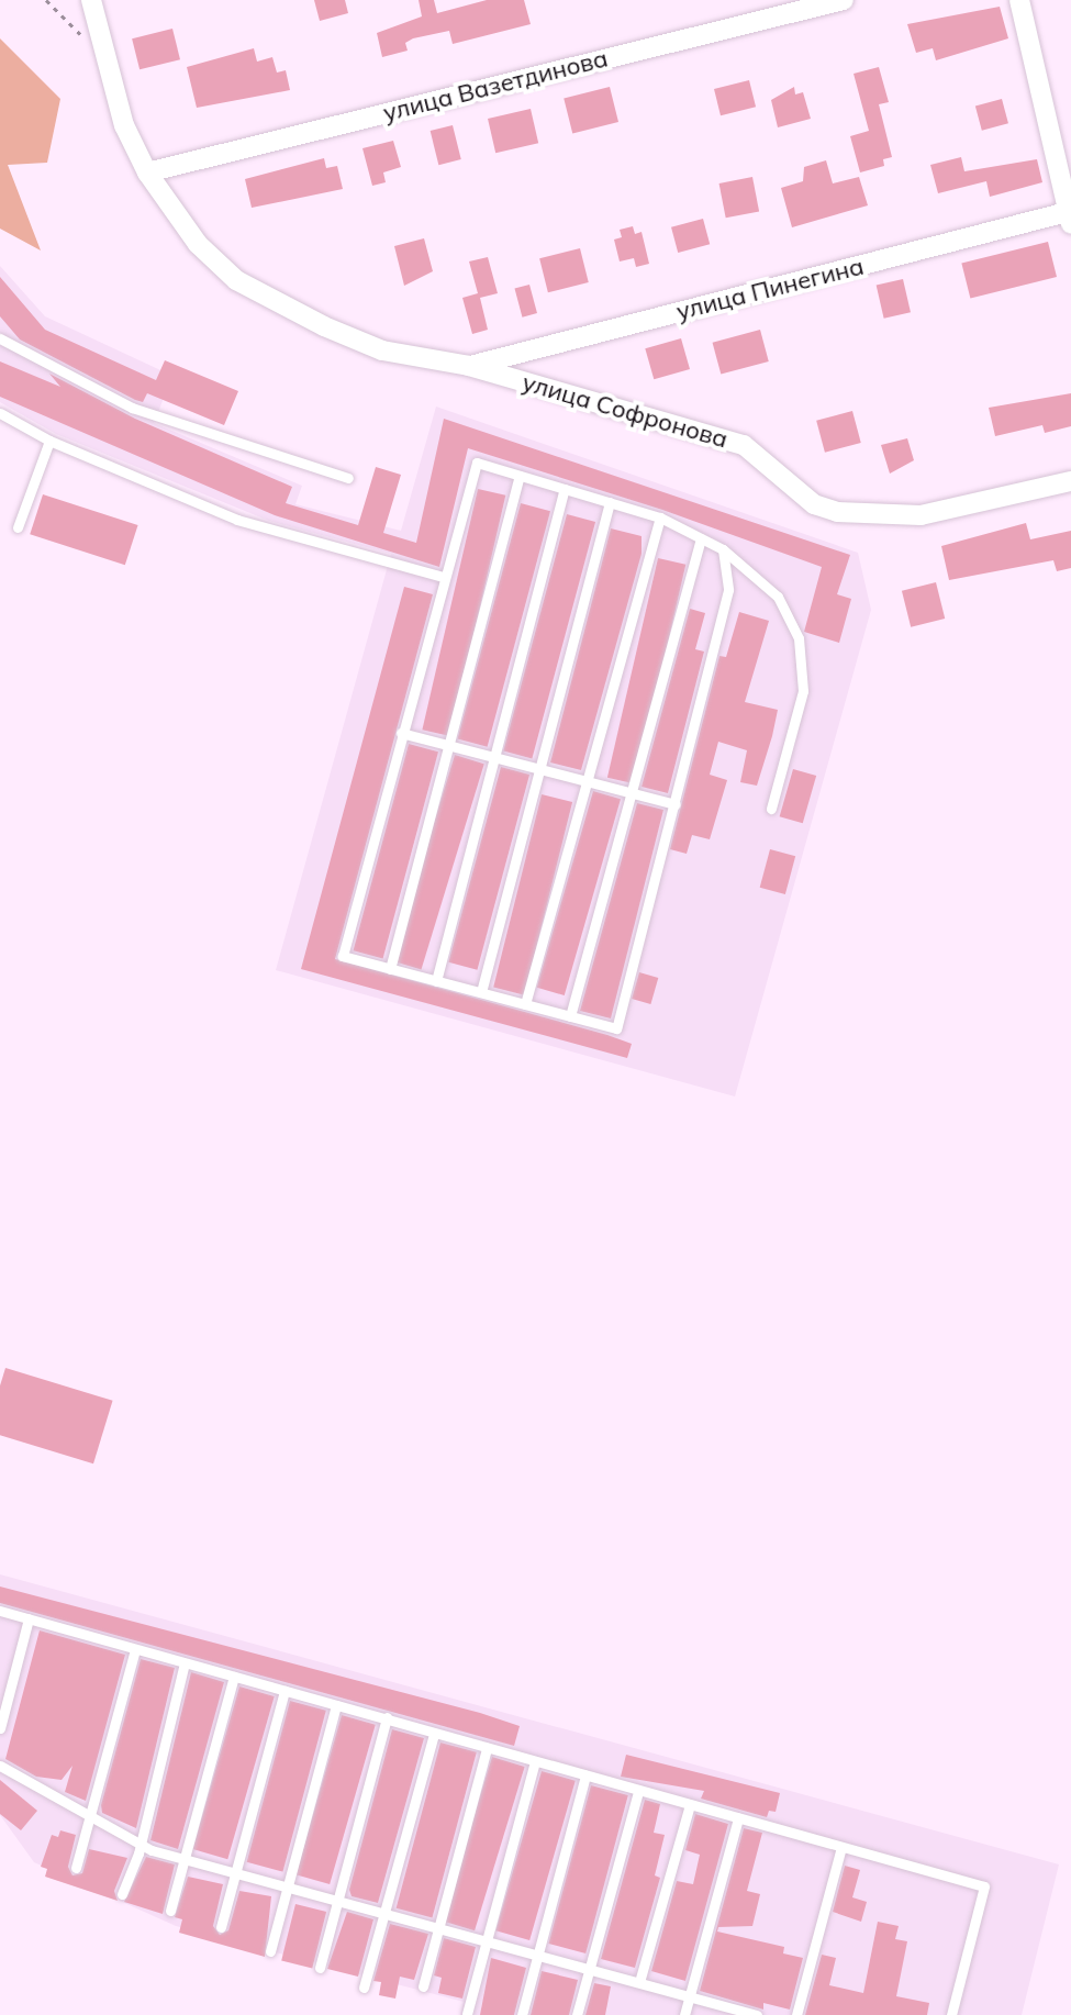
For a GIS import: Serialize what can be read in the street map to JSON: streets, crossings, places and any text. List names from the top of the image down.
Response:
{
  "streets": {
    "street": ["улица Вазетдинова", "улица Пинегина", "улица Софронова"]
  },
  "crossings": [
    ["улица Вазетдинова", "улица Софронова"],
    ["улица Пинегина", "улица Софронова"]
  ]
}
